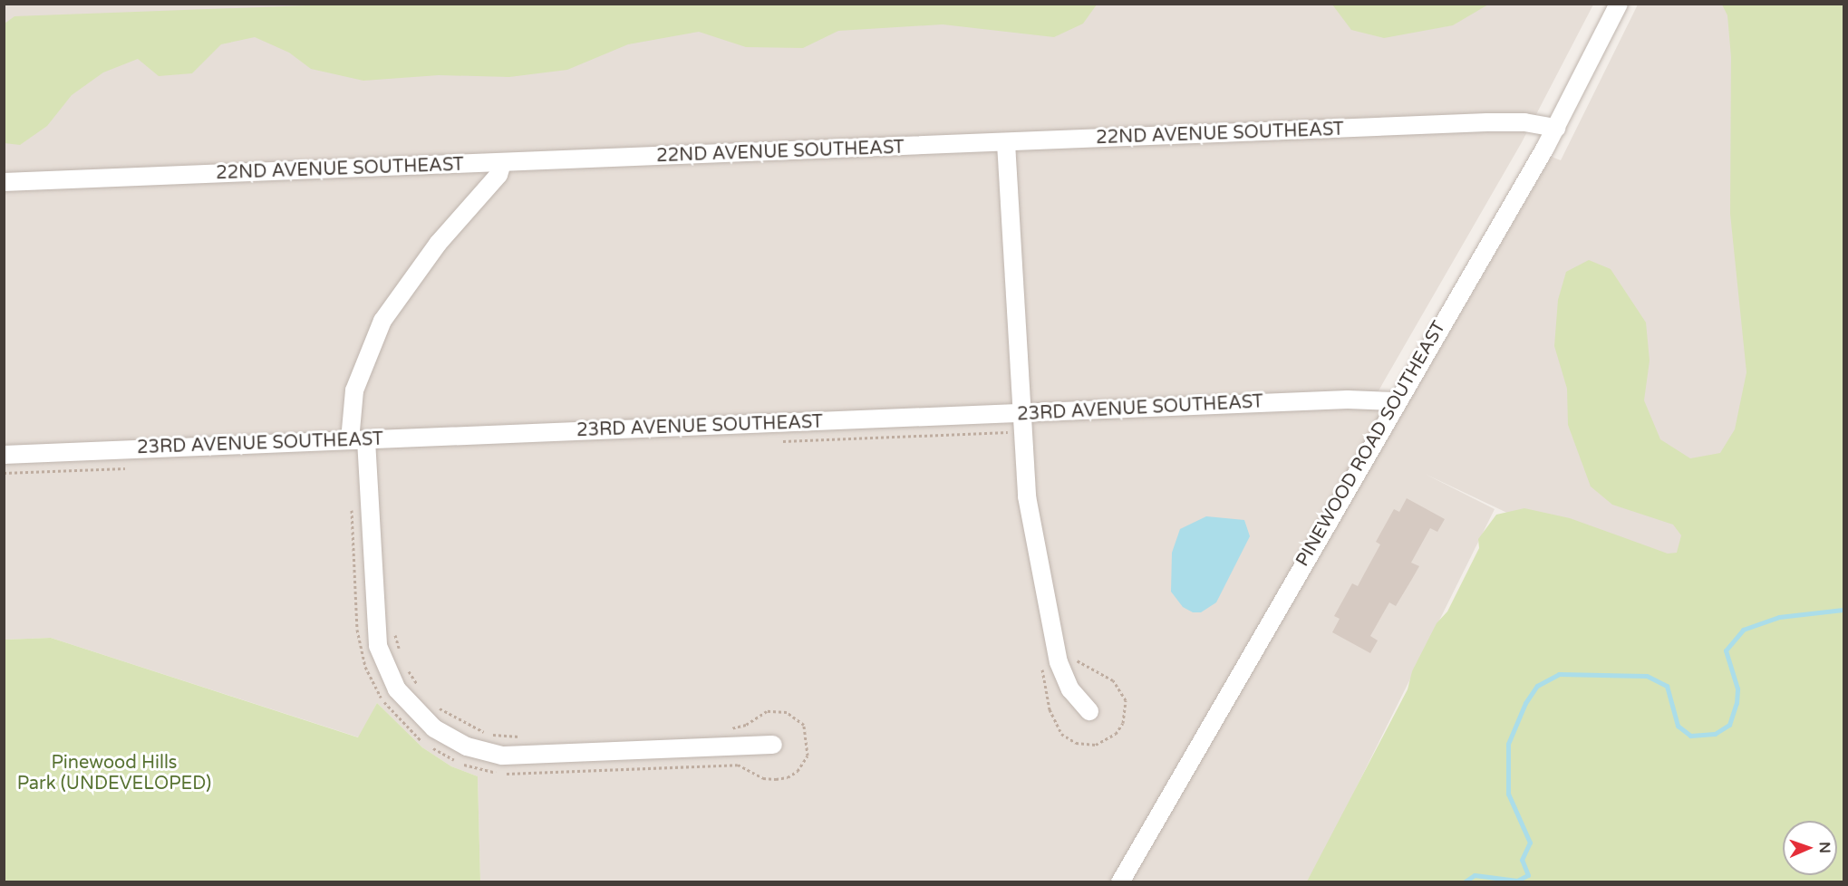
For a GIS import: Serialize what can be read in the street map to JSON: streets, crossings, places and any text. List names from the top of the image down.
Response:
{
  "streets": {
    "street": ["22ND AVENUE SOUTHEAST", "23RD AVENUE SOUTHEAST", "PINEWOOD ROAD SOUTHEAST"]
  },
  "crossings": [
    ["22ND AVENUE SOUTHEAST", "PINEWOOD ROAD SOUTHEAST"],
    ["23RD AVENUE SOUTHEAST", "PINEWOOD ROAD SOUTHEAST"]
  ],
  "parks": ["Pinewood Hills Park (UNDEVELOPED)"],
  "north": "right"
}
